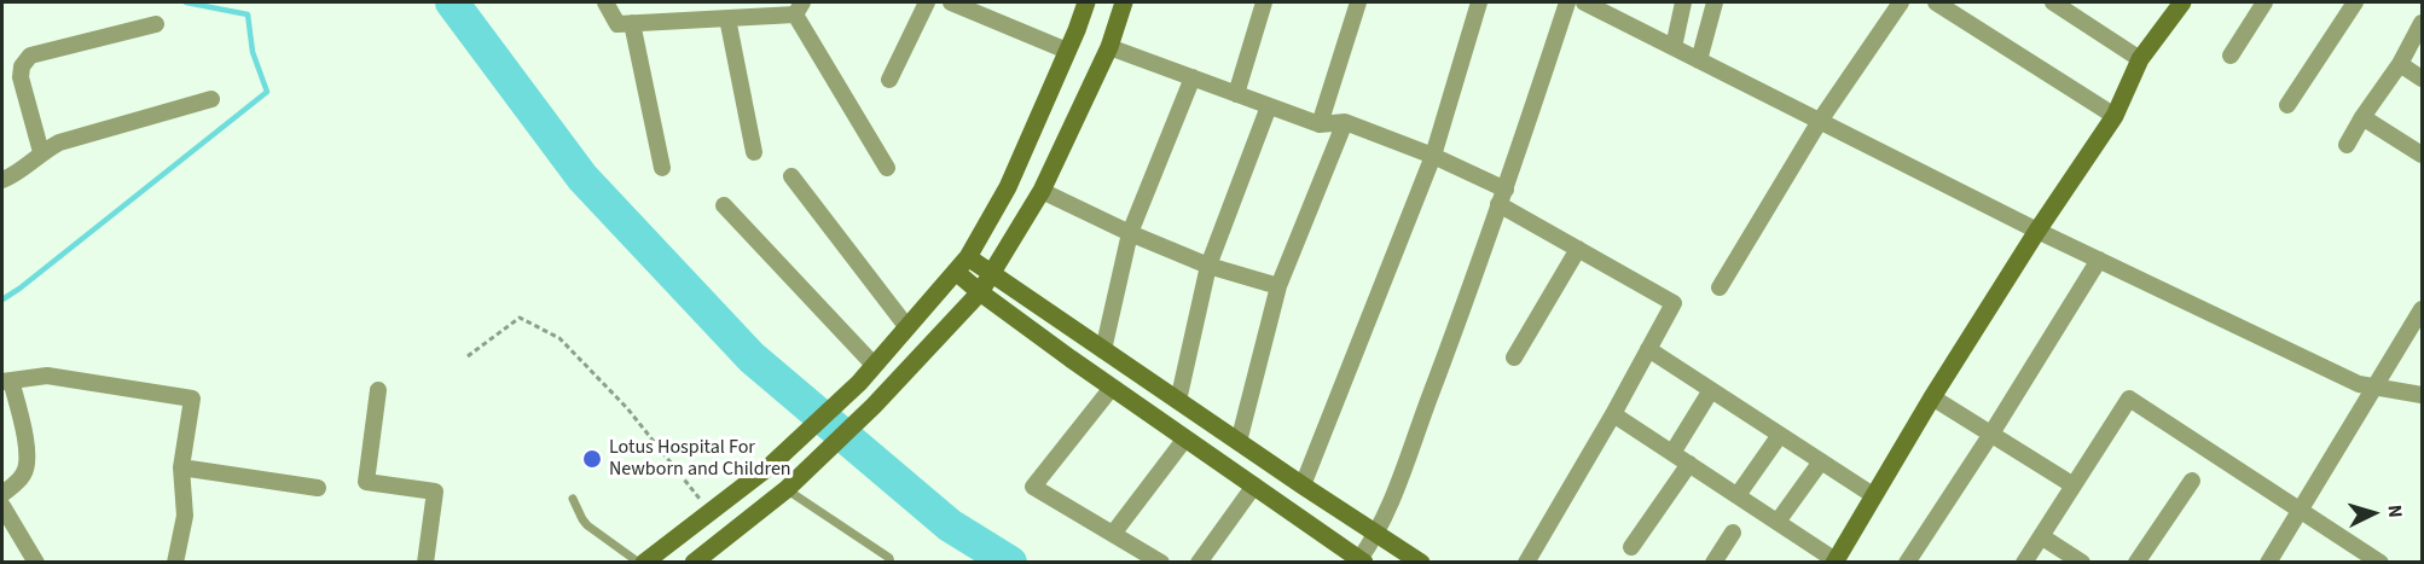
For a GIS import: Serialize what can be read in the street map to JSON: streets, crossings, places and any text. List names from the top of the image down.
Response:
{
  "places": ["Lotus Hospital For Newborn and Children"],
  "north": "right"
}
